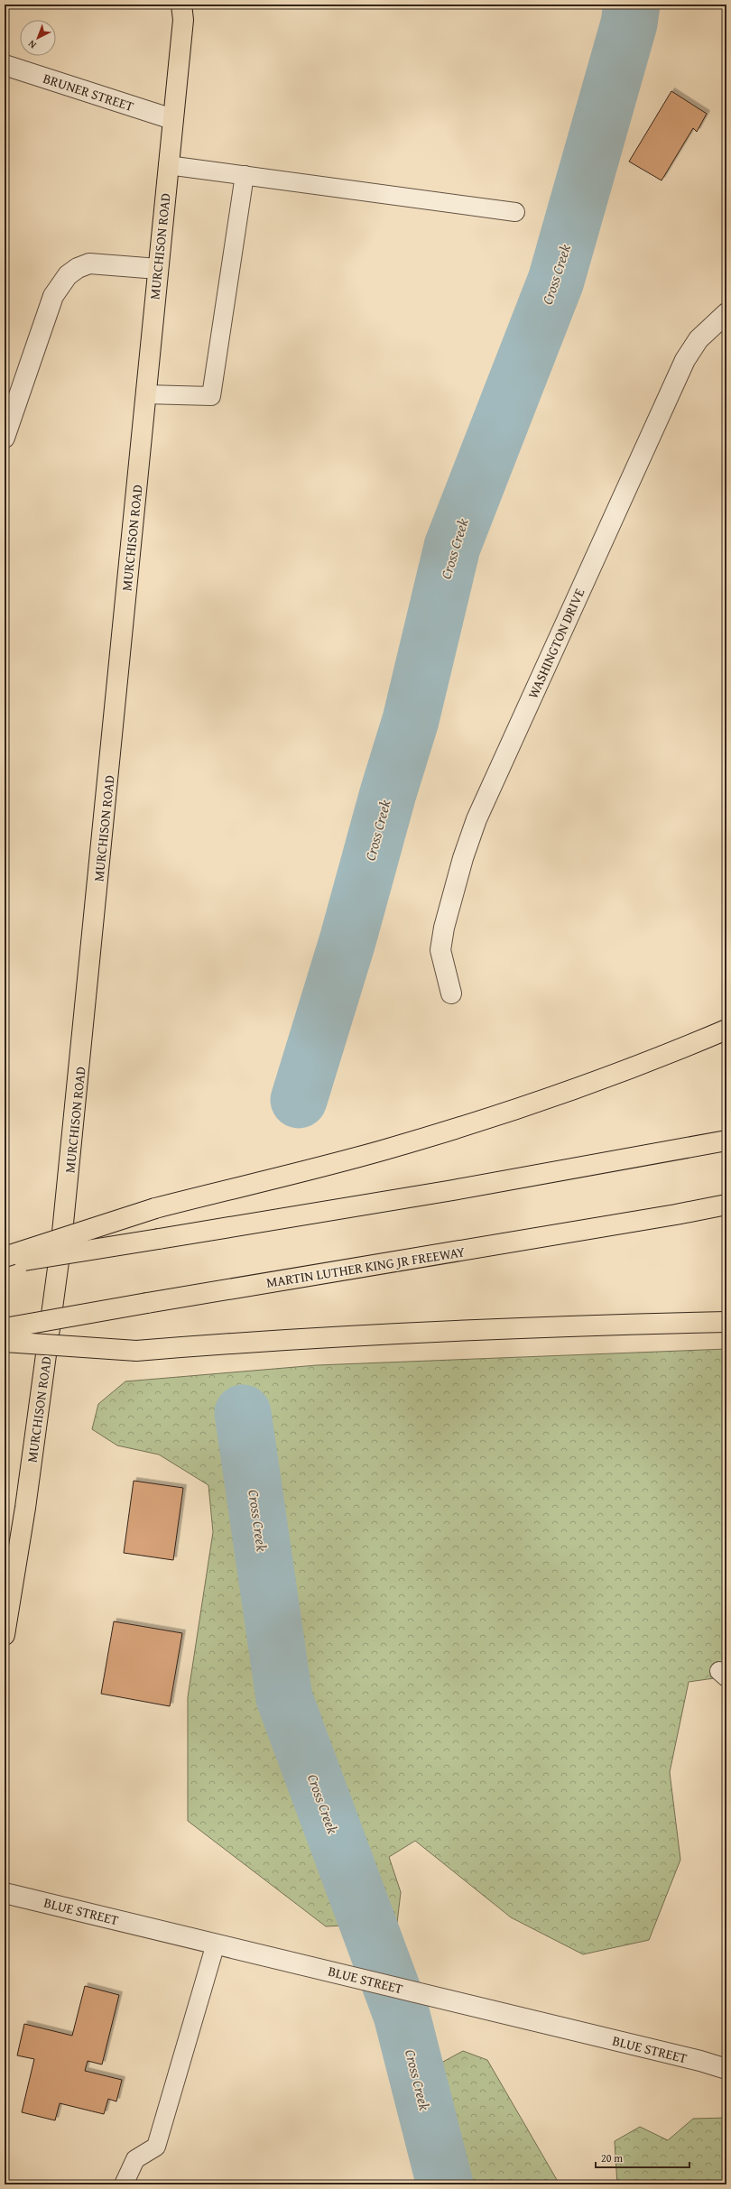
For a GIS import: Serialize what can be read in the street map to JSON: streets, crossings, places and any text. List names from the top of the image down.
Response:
{
  "streets": {
    "main road": ["MURCHISON ROAD", "MARTIN LUTHER KING JR FREEWAY"],
    "street": ["BRUNER STREET", "WASHINGTON DRIVE", "BLUE STREET"]
  },
  "crossings": [
    ["BRUNER STREET", "MURCHISON ROAD"]
  ],
  "water": ["Cross Creek"],
  "scale_bar": "20 m",
  "north": "bottom left"
}
